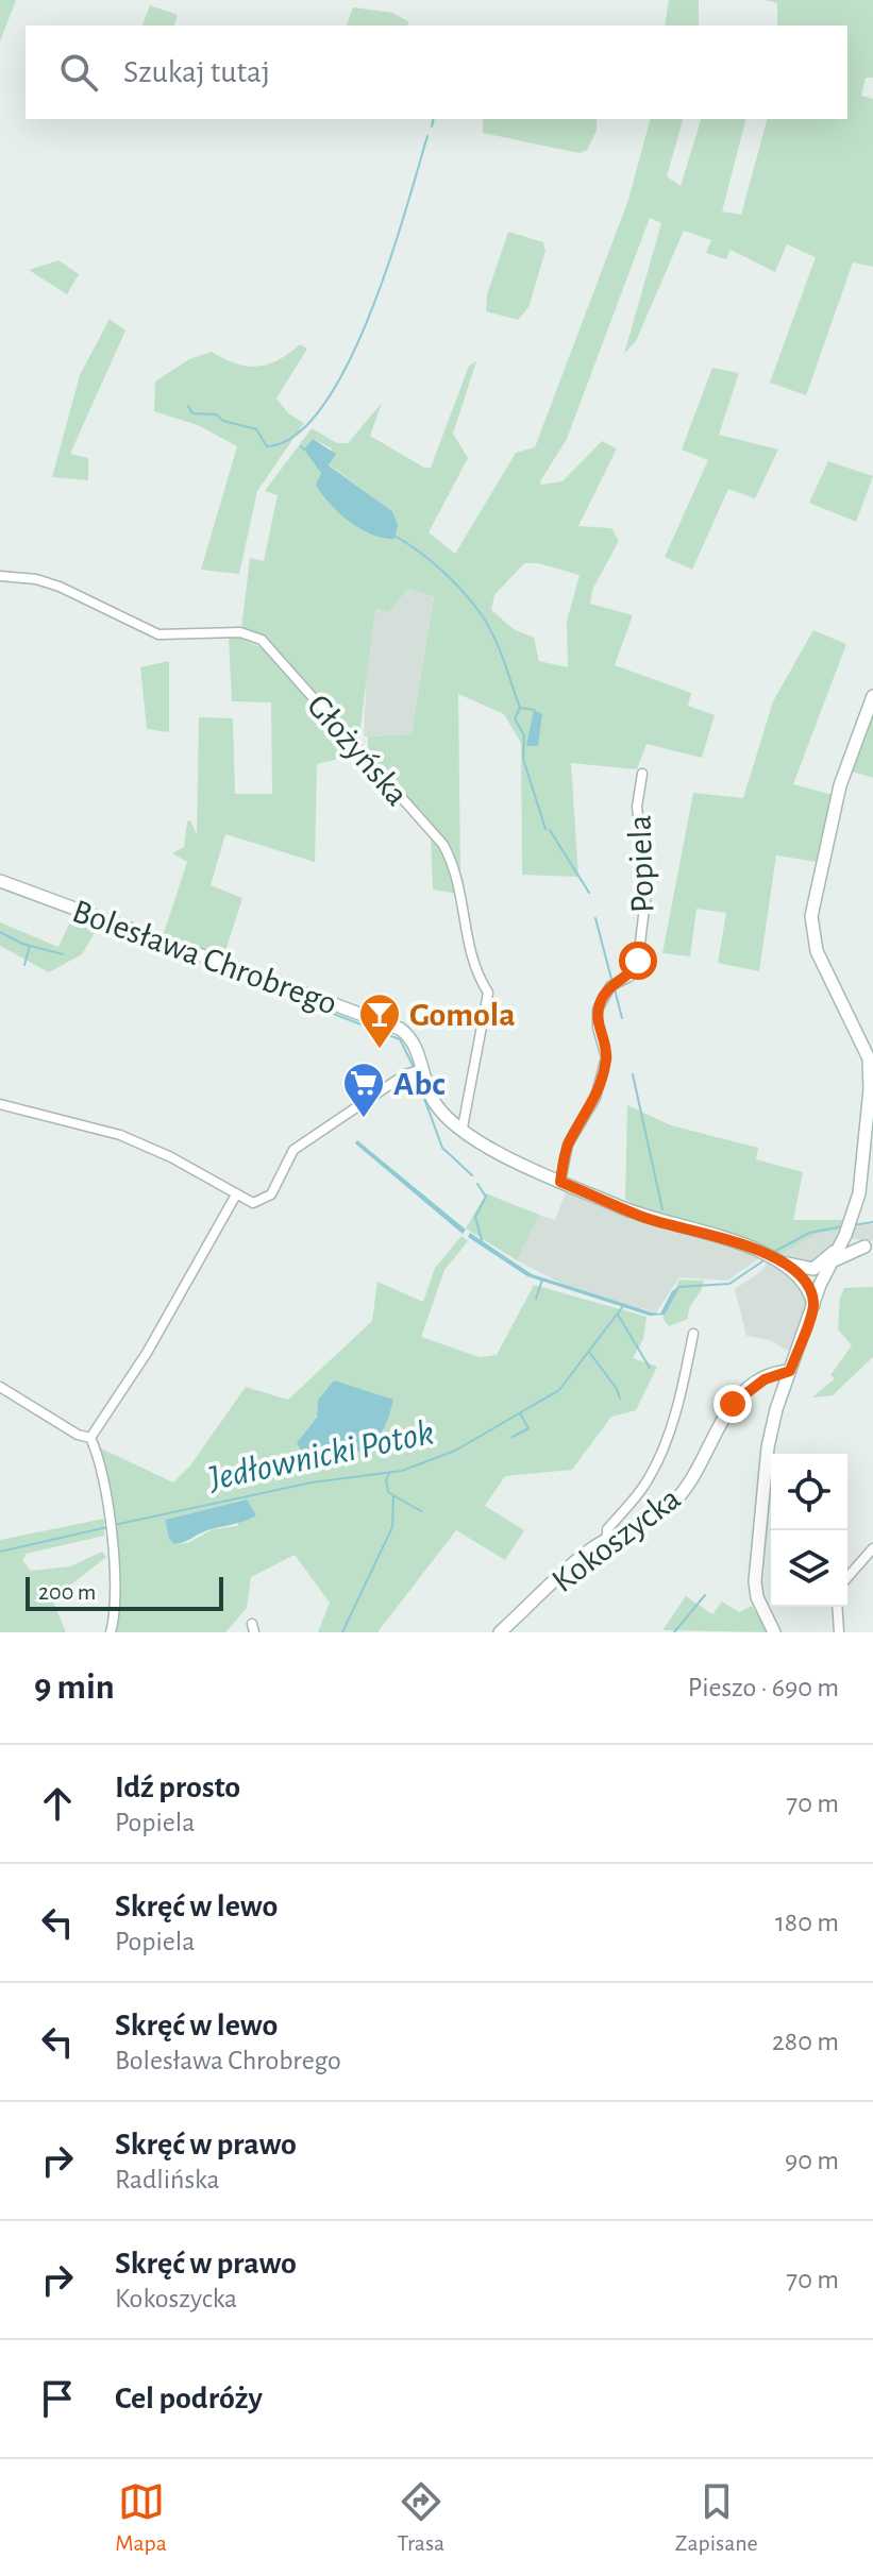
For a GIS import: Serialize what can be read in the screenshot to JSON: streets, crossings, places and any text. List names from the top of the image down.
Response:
{
  "streets": {
    "street": [
      "Głożyńska",
      "Popiela",
      "Bolesława Chrobrego",
      "Kokoszycka"
    ]
  },
  "crossings": [
    ["Głożyńska", "Bolesława Chrobrego"],
    ["Popiela", "Bolesława Chrobrego"]
  ],
  "water": ["Jedłownicki Potok"],
  "places": {
    "bar": ["Gomola"],
    "supermarket": ["Abc"]
  },
  "scale_bar": "200 m",
  "page": {
    "search": "Szukaj tutaj",
    "scale": "200 m",
    "heading": ["9 min", "Pieszo · 690 m"],
    "list": [
      ["Idź prosto", "Popiela", "70 m"],
      ["Skręć w lewo", "Popiela", "180 m"],
      ["Skręć w lewo", "Bolesława Chrobrego", "280 m"],
      ["Skręć w prawo", "Radlińska", "90 m"],
      ["Skręć w prawo", "Kokoszycka", "70 m"],
      "Cel podróży"
    ],
    "nav": ["Mapa", "Trasa", "Zapisane"]
  }
}
